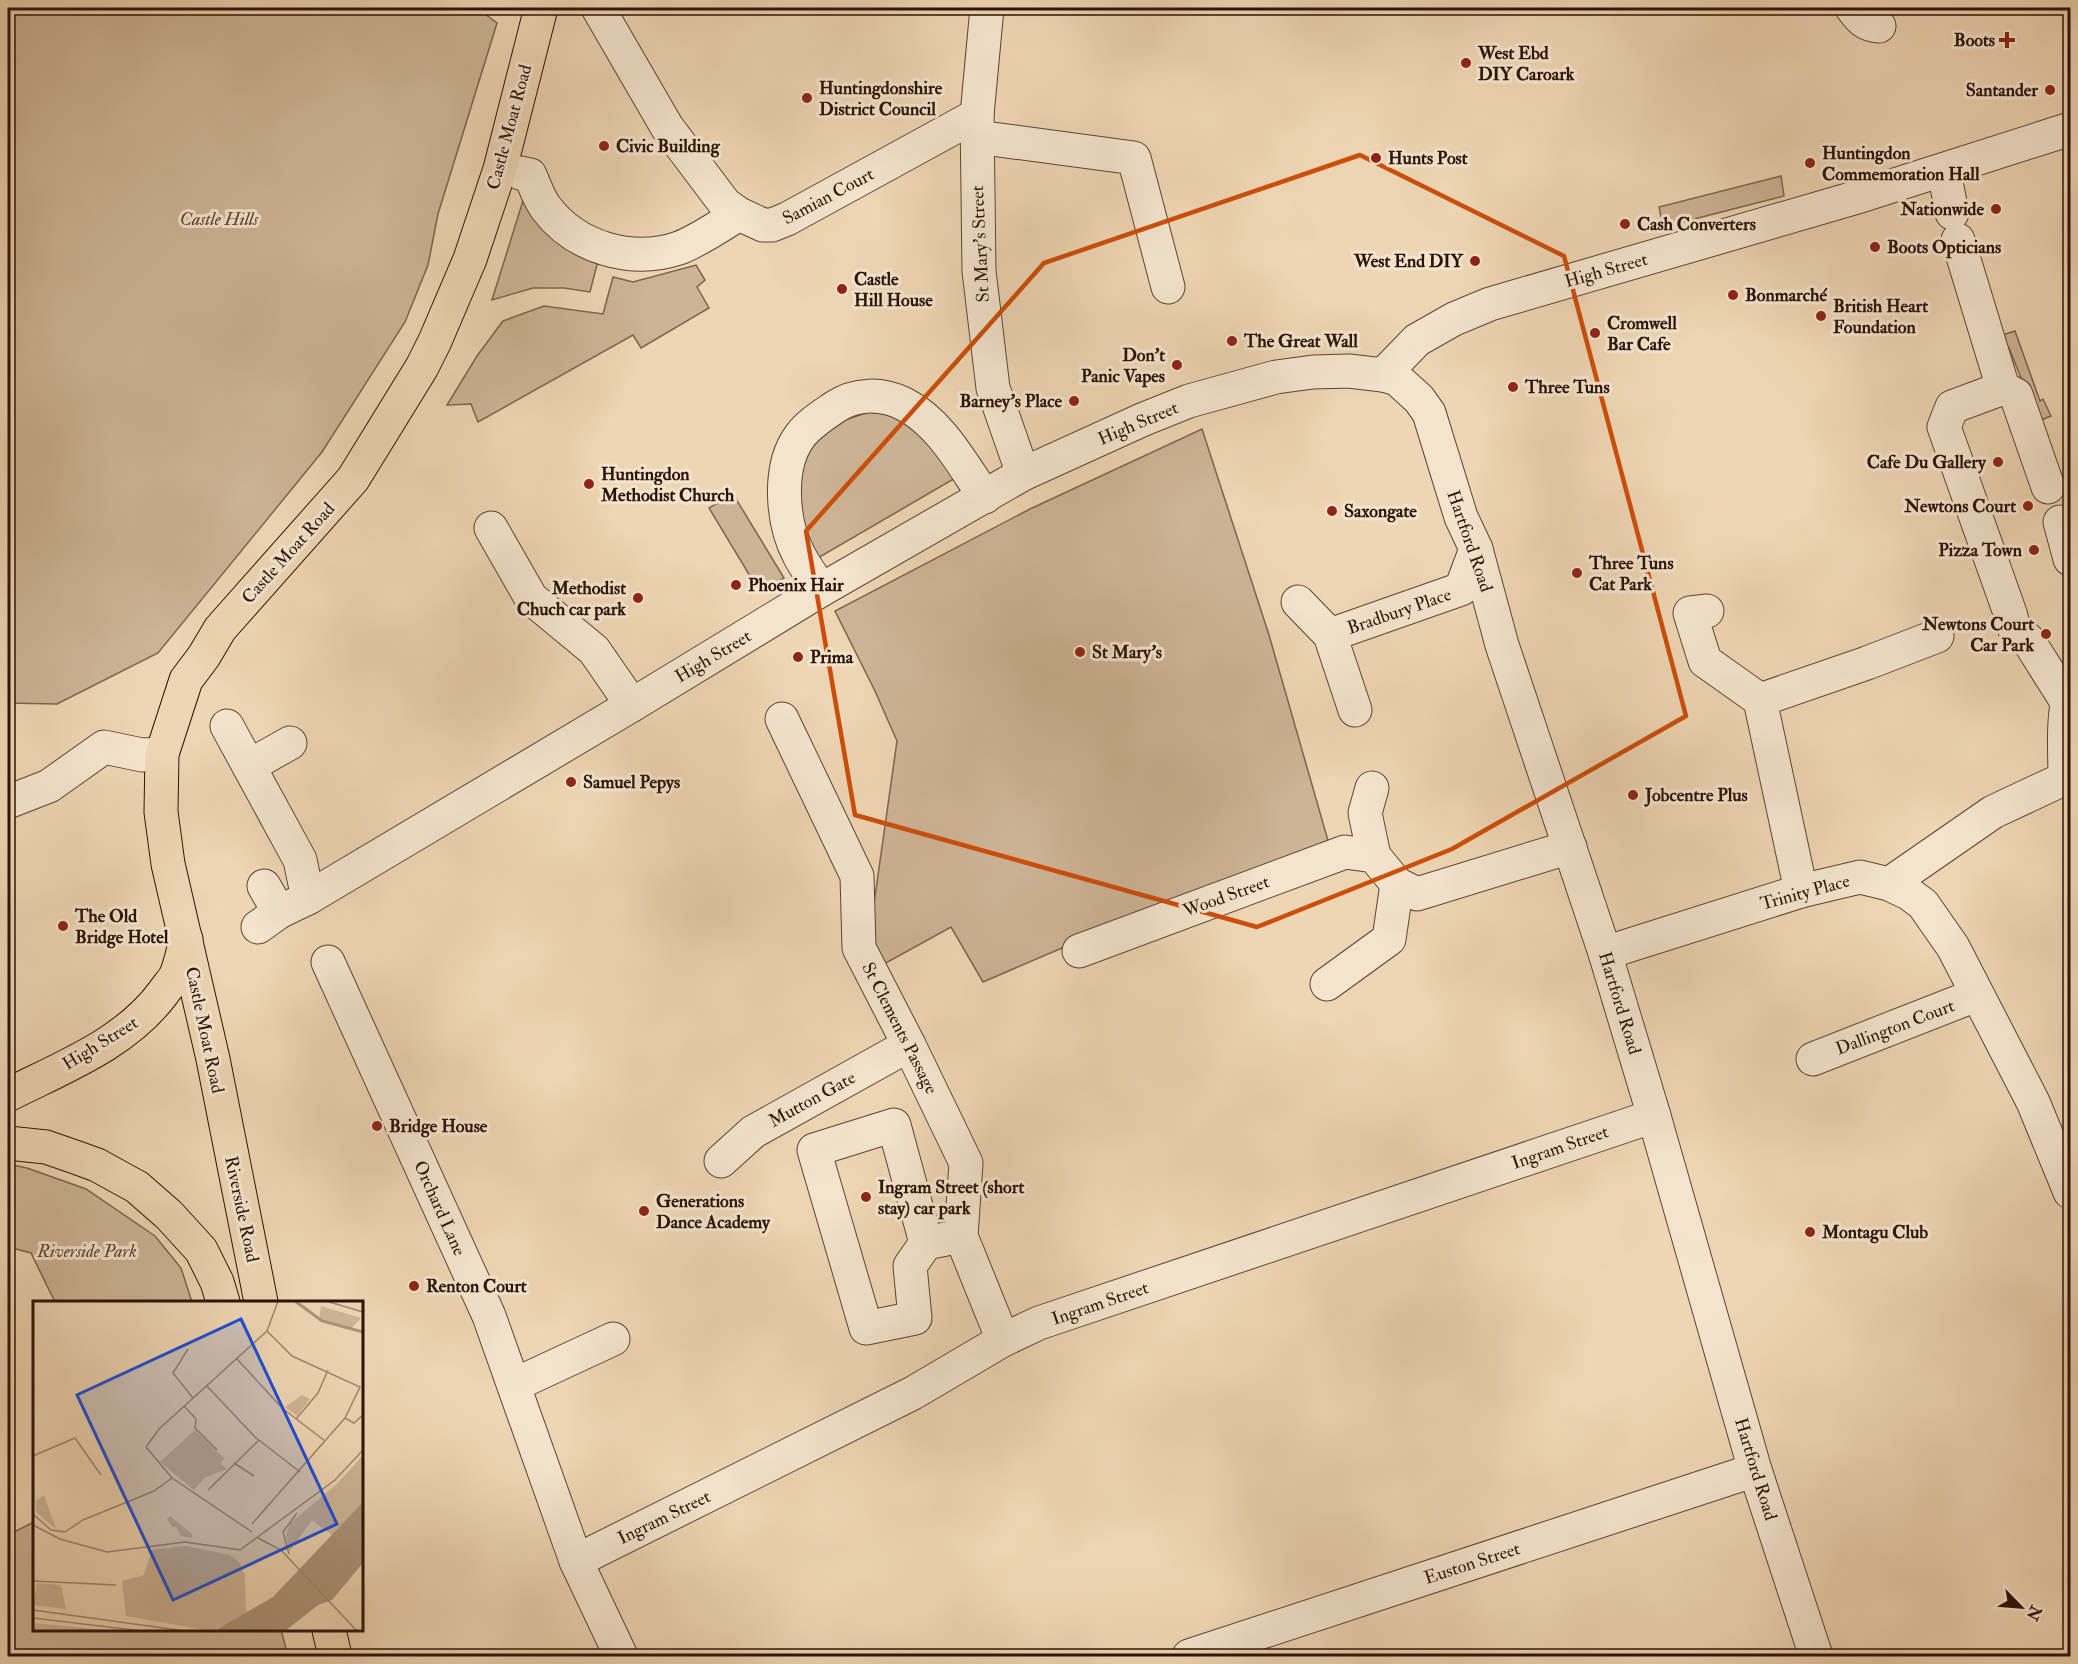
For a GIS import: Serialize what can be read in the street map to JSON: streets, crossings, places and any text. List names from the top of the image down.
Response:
{
  "streets": {
    "main road": ["Castle Moat Road", "High Street", "Riverside Road"],
    "street": [
      "Samian Court",
      "St Mary's Street",
      "Hartford Road",
      "Bradbury Place",
      "Trinity Place",
      "Wood Street",
      "Dallington Court",
      "St Clements Passage",
      "Mutton Gate",
      "Ingram Street",
      "Orchard Lane",
      "Euston Street"
    ]
  },
  "crossings": [
    ["Castle Moat Road", "High Street"],
    ["Castle Moat Road", "Riverside Road"],
    ["Samian Court", "St Mary's Street"],
    ["St Mary's Street", "High Street"],
    ["High Street", "Hartford Road"],
    ["Hartford Road", "Bradbury Place"],
    ["Hartford Road", "Trinity Place"],
    ["Hartford Road", "Ingram Street"],
    ["Hartford Road", "Euston Street"],
    ["Trinity Place", "Dallington Court"],
    ["St Clements Passage", "Mutton Gate"],
    ["St Clements Passage", "Ingram Street"],
    ["Ingram Street", "Orchard Lane"]
  ],
  "parks": ["Castle Hills", "Riverside Park"],
  "places": {
    "health": ["Boots"],
    "other": [
      "West Ebd DIY Caroark",
      "Santander",
      "Huntingdonshire District Council",
      "Civic Building",
      "Hunts Post",
      "Huntingdon Commemoration Hall",
      "Nationwide",
      "Cash Converters",
      "Boots Opticians",
      "West End DIY",
      "Castle Hill House",
      "Bonmarché",
      "British Heart Foundation",
      "Cromwell Bar Cafe",
      "The Great Wall",
      "Don't Panic Vapes",
      "Three Tuns",
      "Barney's Place",
      "Cafe Du Gallery",
      "Huntingdon Methodist Church",
      "Newtons Court",
      "Saxongate",
      "Pizza Town",
      "Three Tuns Cat Park",
      "Phoenix Hair",
      "Methodist Chuch car park",
      "Newtons Court Car Park",
      "St Mary's",
      "Prima",
      "Samuel Pepys",
      "Jobcentre Plus",
      "The Old Bridge Hotel",
      "Bridge House",
      "Ingram Street (short stay) car park",
      "Generations Dance Academy",
      "Montagu Club",
      "Renton Court"
    ]
  },
  "north": "bottom right"
}
